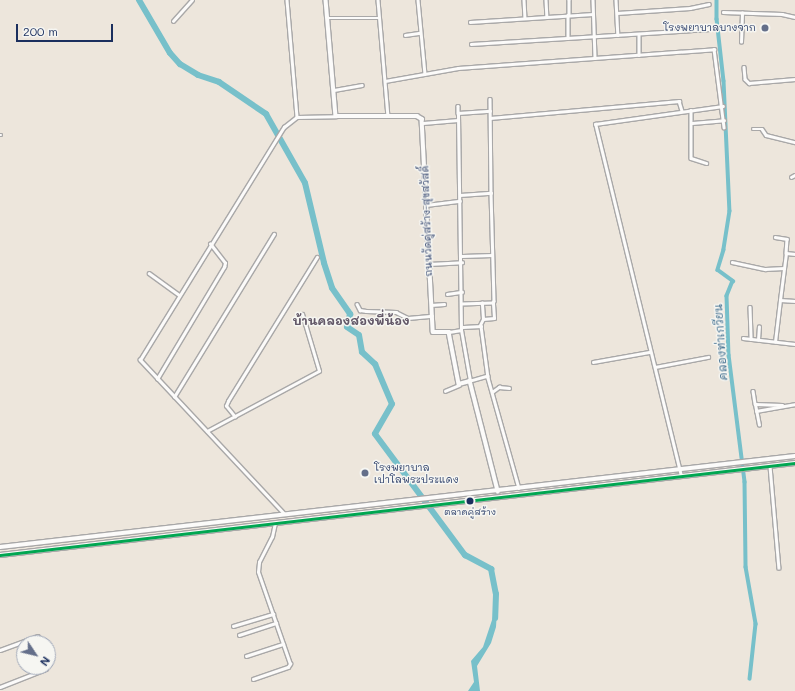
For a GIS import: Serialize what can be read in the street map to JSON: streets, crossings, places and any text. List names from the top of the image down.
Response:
{
  "streets": {
    "street": ["ถนนวัดคู่สร้าง-สุขสวัสดิ์"]
  },
  "districts": ["บ้านคลองสองพี่น้อง"],
  "water": ["คลองท่าเกวียน"],
  "places": ["โรงพยาบาลบางจาก", "โรงพยาบาล เปาโลพระประแดง", "ตลาดคู่สร้าง"],
  "scale_bar": "200 m",
  "north": "bottom right"
}
